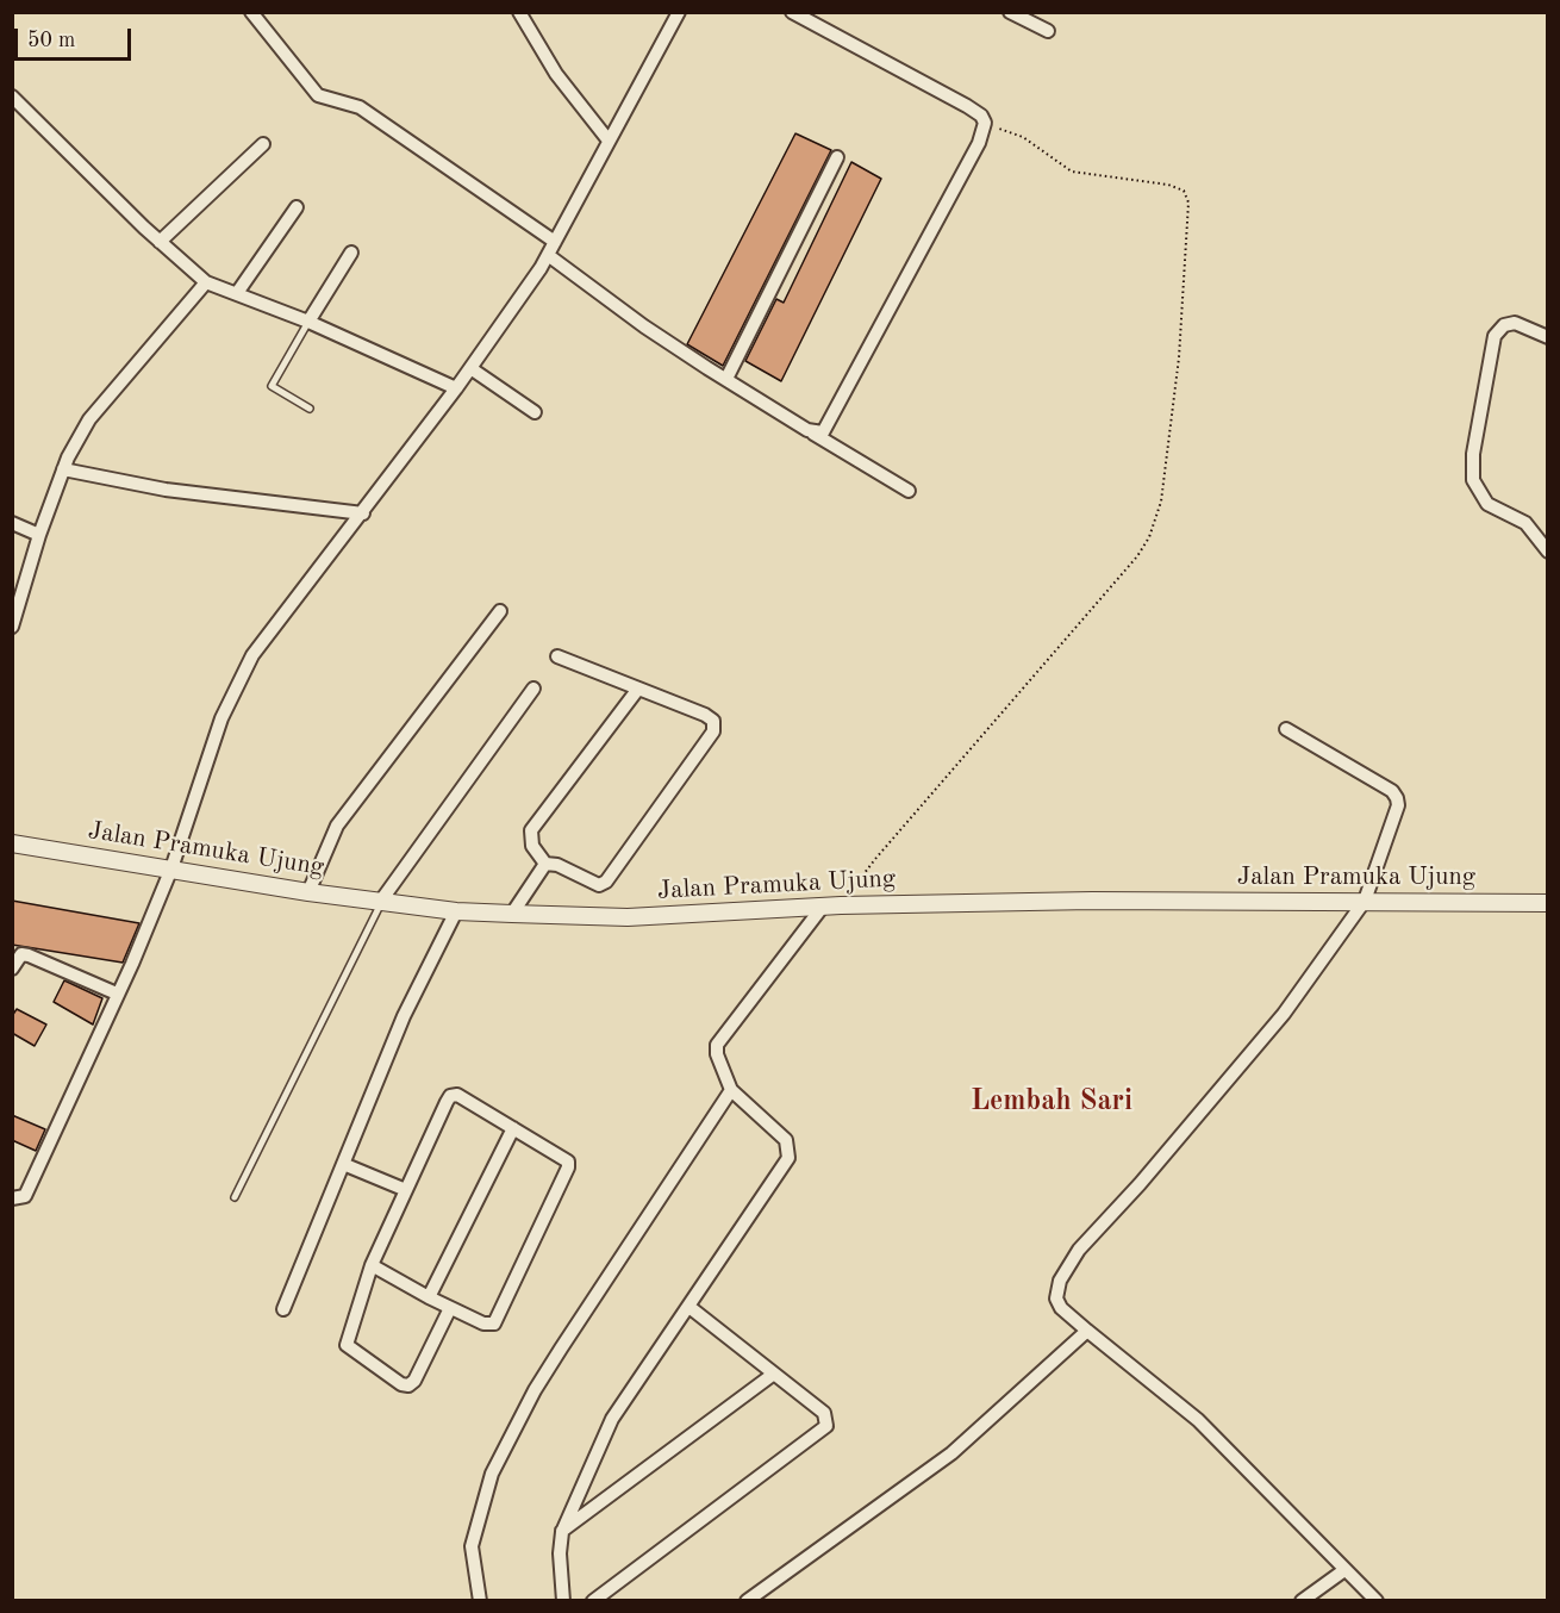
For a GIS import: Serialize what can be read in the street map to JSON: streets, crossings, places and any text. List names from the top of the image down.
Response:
{
  "streets": {
    "street": ["Jalan Pramuka Ujung"]
  },
  "districts": ["Lembah Sari"],
  "scale_bar": "50 m"
}
